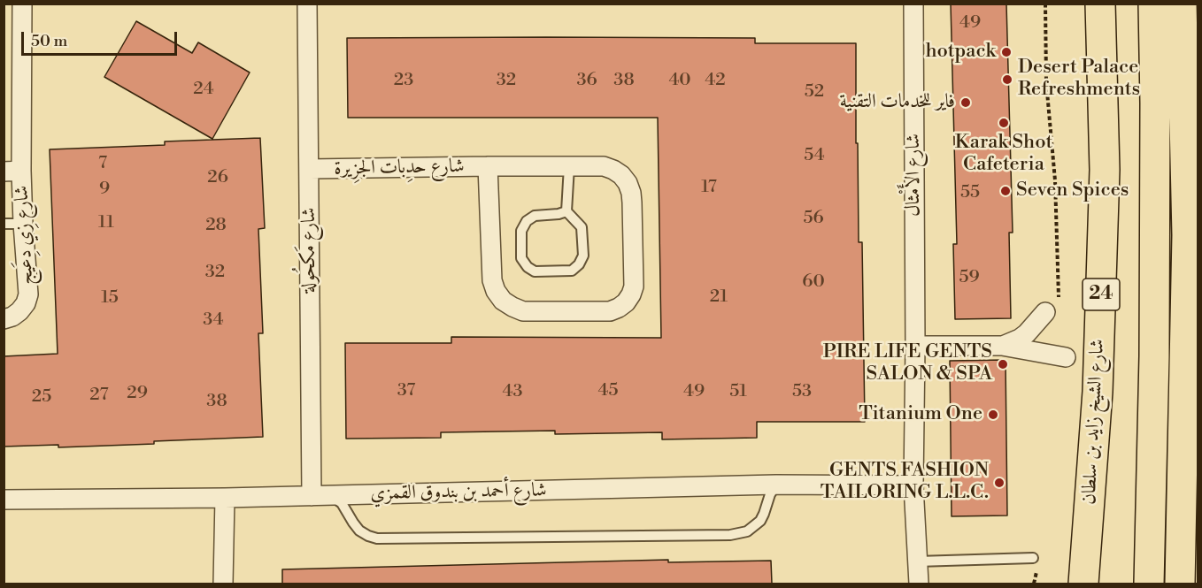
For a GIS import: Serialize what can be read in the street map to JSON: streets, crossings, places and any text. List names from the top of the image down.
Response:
{
  "streets": {
    "main road": ["24", "شارع الشيخ زايد بن سلطان"],
    "street": [
      "شارع حدِبات الجزِيرة",
      "شارع الأَمْثال",
      "شارع زِي دِعَيج",
      "شارع مَكحُولة",
      "شارع أحمد بن بندوق القمزي"
    ]
  },
  "crossings": [
    ["شارع حدِبات الجزِيرة", "شارع مَكحُولة"],
    ["شارع الأَمْثال", "شارع أحمد بن بندوق القمزي"],
    ["شارع مَكحُولة", "شارع أحمد بن بندوق القمزي"]
  ],
  "places": [
    "hotpack",
    "Desert Palace Refreshments",
    "فاير للخدمات التقنية",
    "Karak Shot Cafeteria",
    "Seven Spices",
    "PIRE LIFE GENTS SALON & SPA",
    "Titanium One",
    "GENTS FASHION TAILORING L.L.C."
  ],
  "house_numbers": [
    "49",
    "23",
    "32",
    "36",
    "38",
    "40",
    "42",
    "24",
    "52",
    "54",
    "7",
    "26",
    "17",
    "9",
    "55",
    "56",
    "11",
    "28",
    "32",
    "59",
    "60",
    "21",
    "15",
    "34",
    "37",
    "45",
    "43",
    "49",
    "51",
    "53",
    "29",
    "27",
    "25",
    "38"
  ],
  "scale_bar": "50 m"
}
